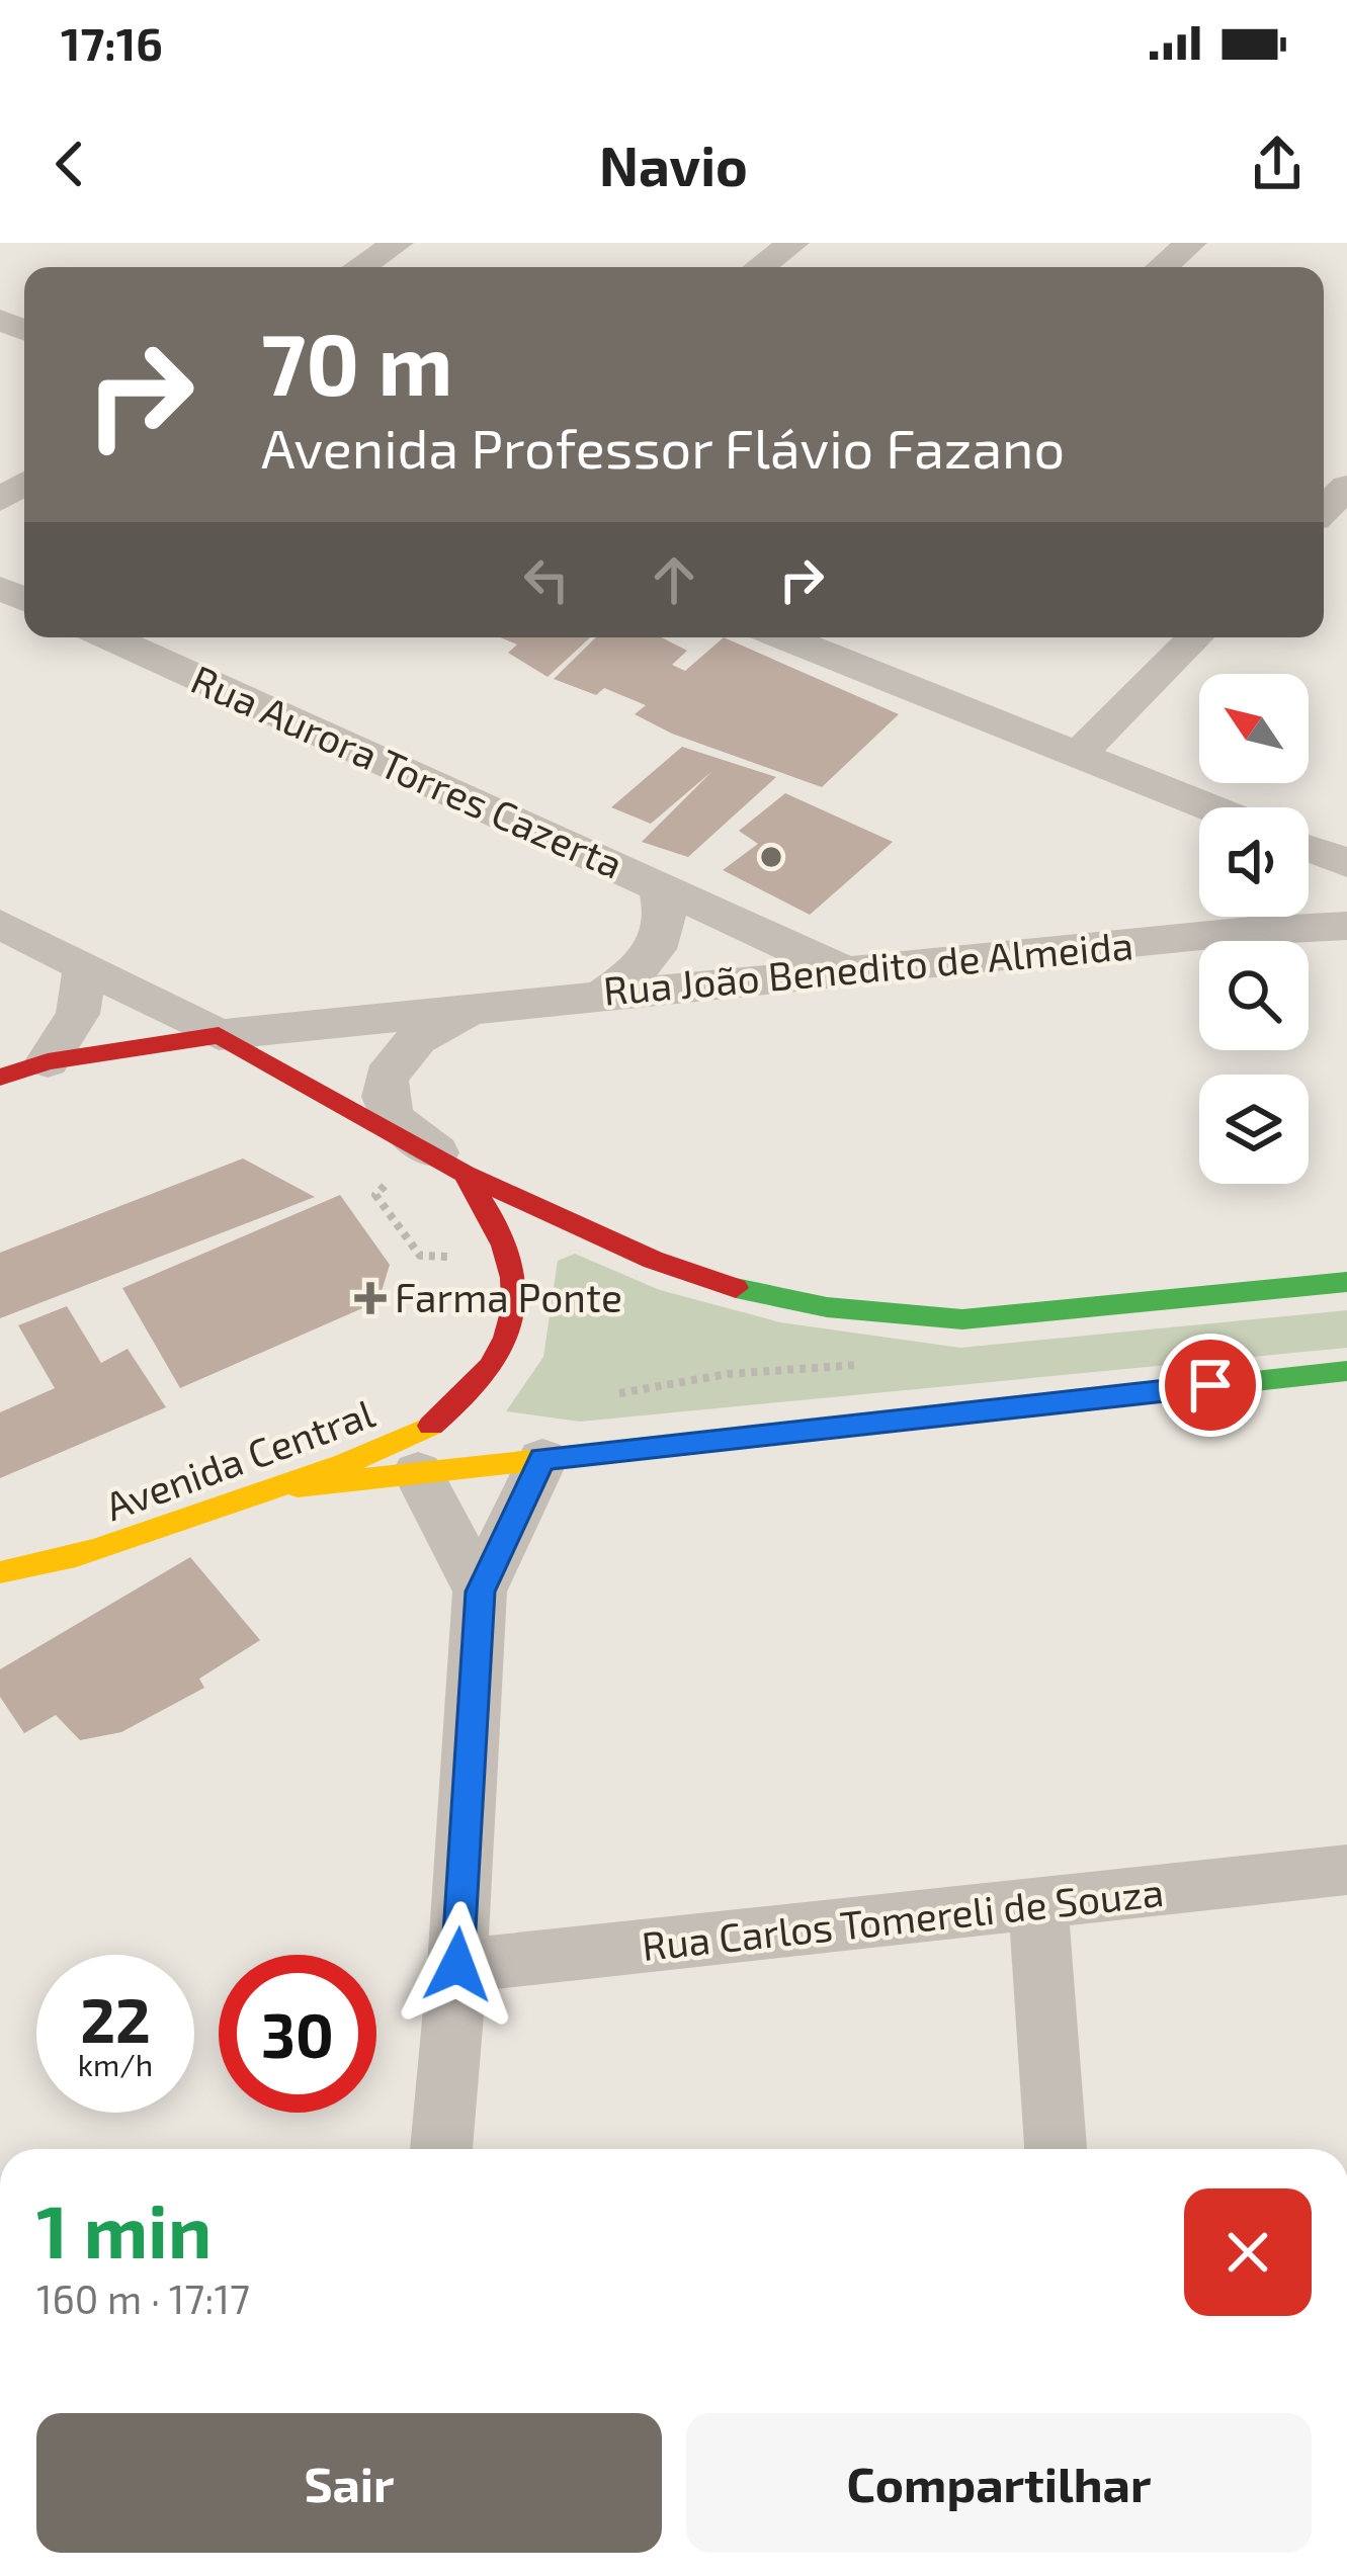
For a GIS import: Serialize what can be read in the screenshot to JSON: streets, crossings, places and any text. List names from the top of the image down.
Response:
{
  "streets": {
    "street": [
      "Rua Aurora Torres Cazerta",
      "Rua João Benedito de Almeida",
      "Avenida Central",
      "Rua Carlos Tomereli de Souza"
    ]
  },
  "crossings": [
    ["Rua Aurora Torres Cazerta", "Rua João Benedito de Almeida"],
    ["Rua João Benedito de Almeida", "Avenida Central"]
  ],
  "places": {
    "other": ["ㅤ"],
    "health": ["Farma Ponte"]
  },
  "north": "top left",
  "page": {
    "status": "17:16",
    "header": "Navio",
    "turn": ["70 m", "Avenida Professor Flávio Fazano"],
    "speed": "22 km/h",
    "limit": "30",
    "heading": ["1 min", "160 m · 17:17"],
    "buttons": ["Sair", "Compartilhar"]
  }
}
